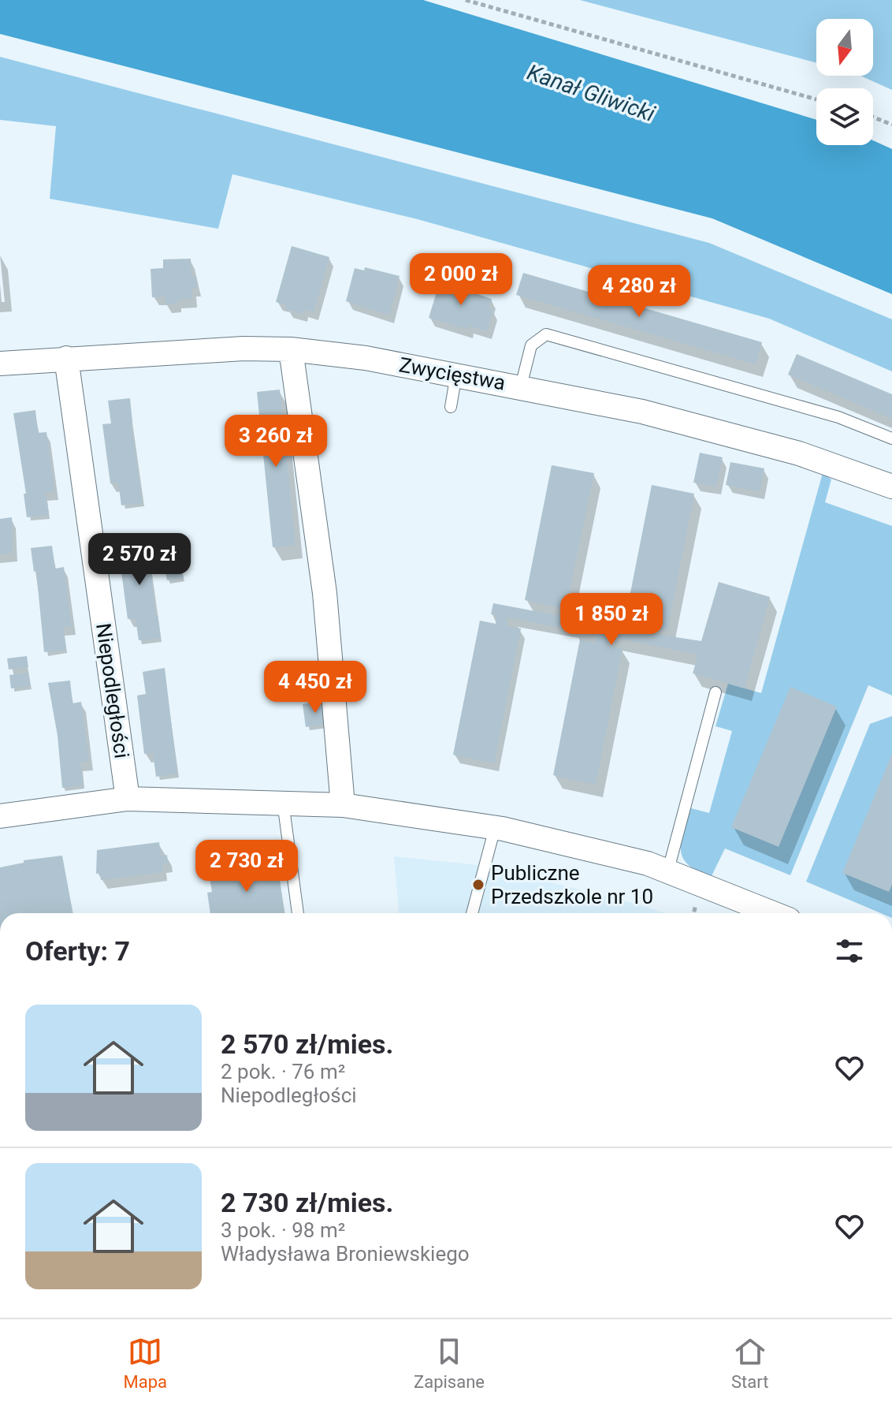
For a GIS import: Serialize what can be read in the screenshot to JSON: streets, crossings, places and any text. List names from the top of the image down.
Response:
{
  "streets": {
    "street": ["Zwycięstwa", "Niepodległości"]
  },
  "crossings": [
    ["Zwycięstwa", "Niepodległości"]
  ],
  "water": ["Kanał Gliwicki"],
  "places": ["Publiczne Przedszkole nr 10"],
  "north": "bottom",
  "page": {
    "price": [
      "2 000 zł",
      "4 280 zł",
      "3 260 zł",
      "2 570 zł",
      "1 850 zł",
      "4 450 zł",
      "2 730 zł"
    ],
    "heading": "Oferty: 7",
    "list": [
      {
        "name": "2 570 zł/mies.",
        "note": "2 pok. · 76 m² · Niepodległości"
      },
      {
        "name": "2 730 zł/mies.",
        "note": "3 pok. · 98 m² · Władysława Broniewskiego"
      }
    ],
    "tabs": ["Mapa", "Zapisane", "Start"]
  }
}
